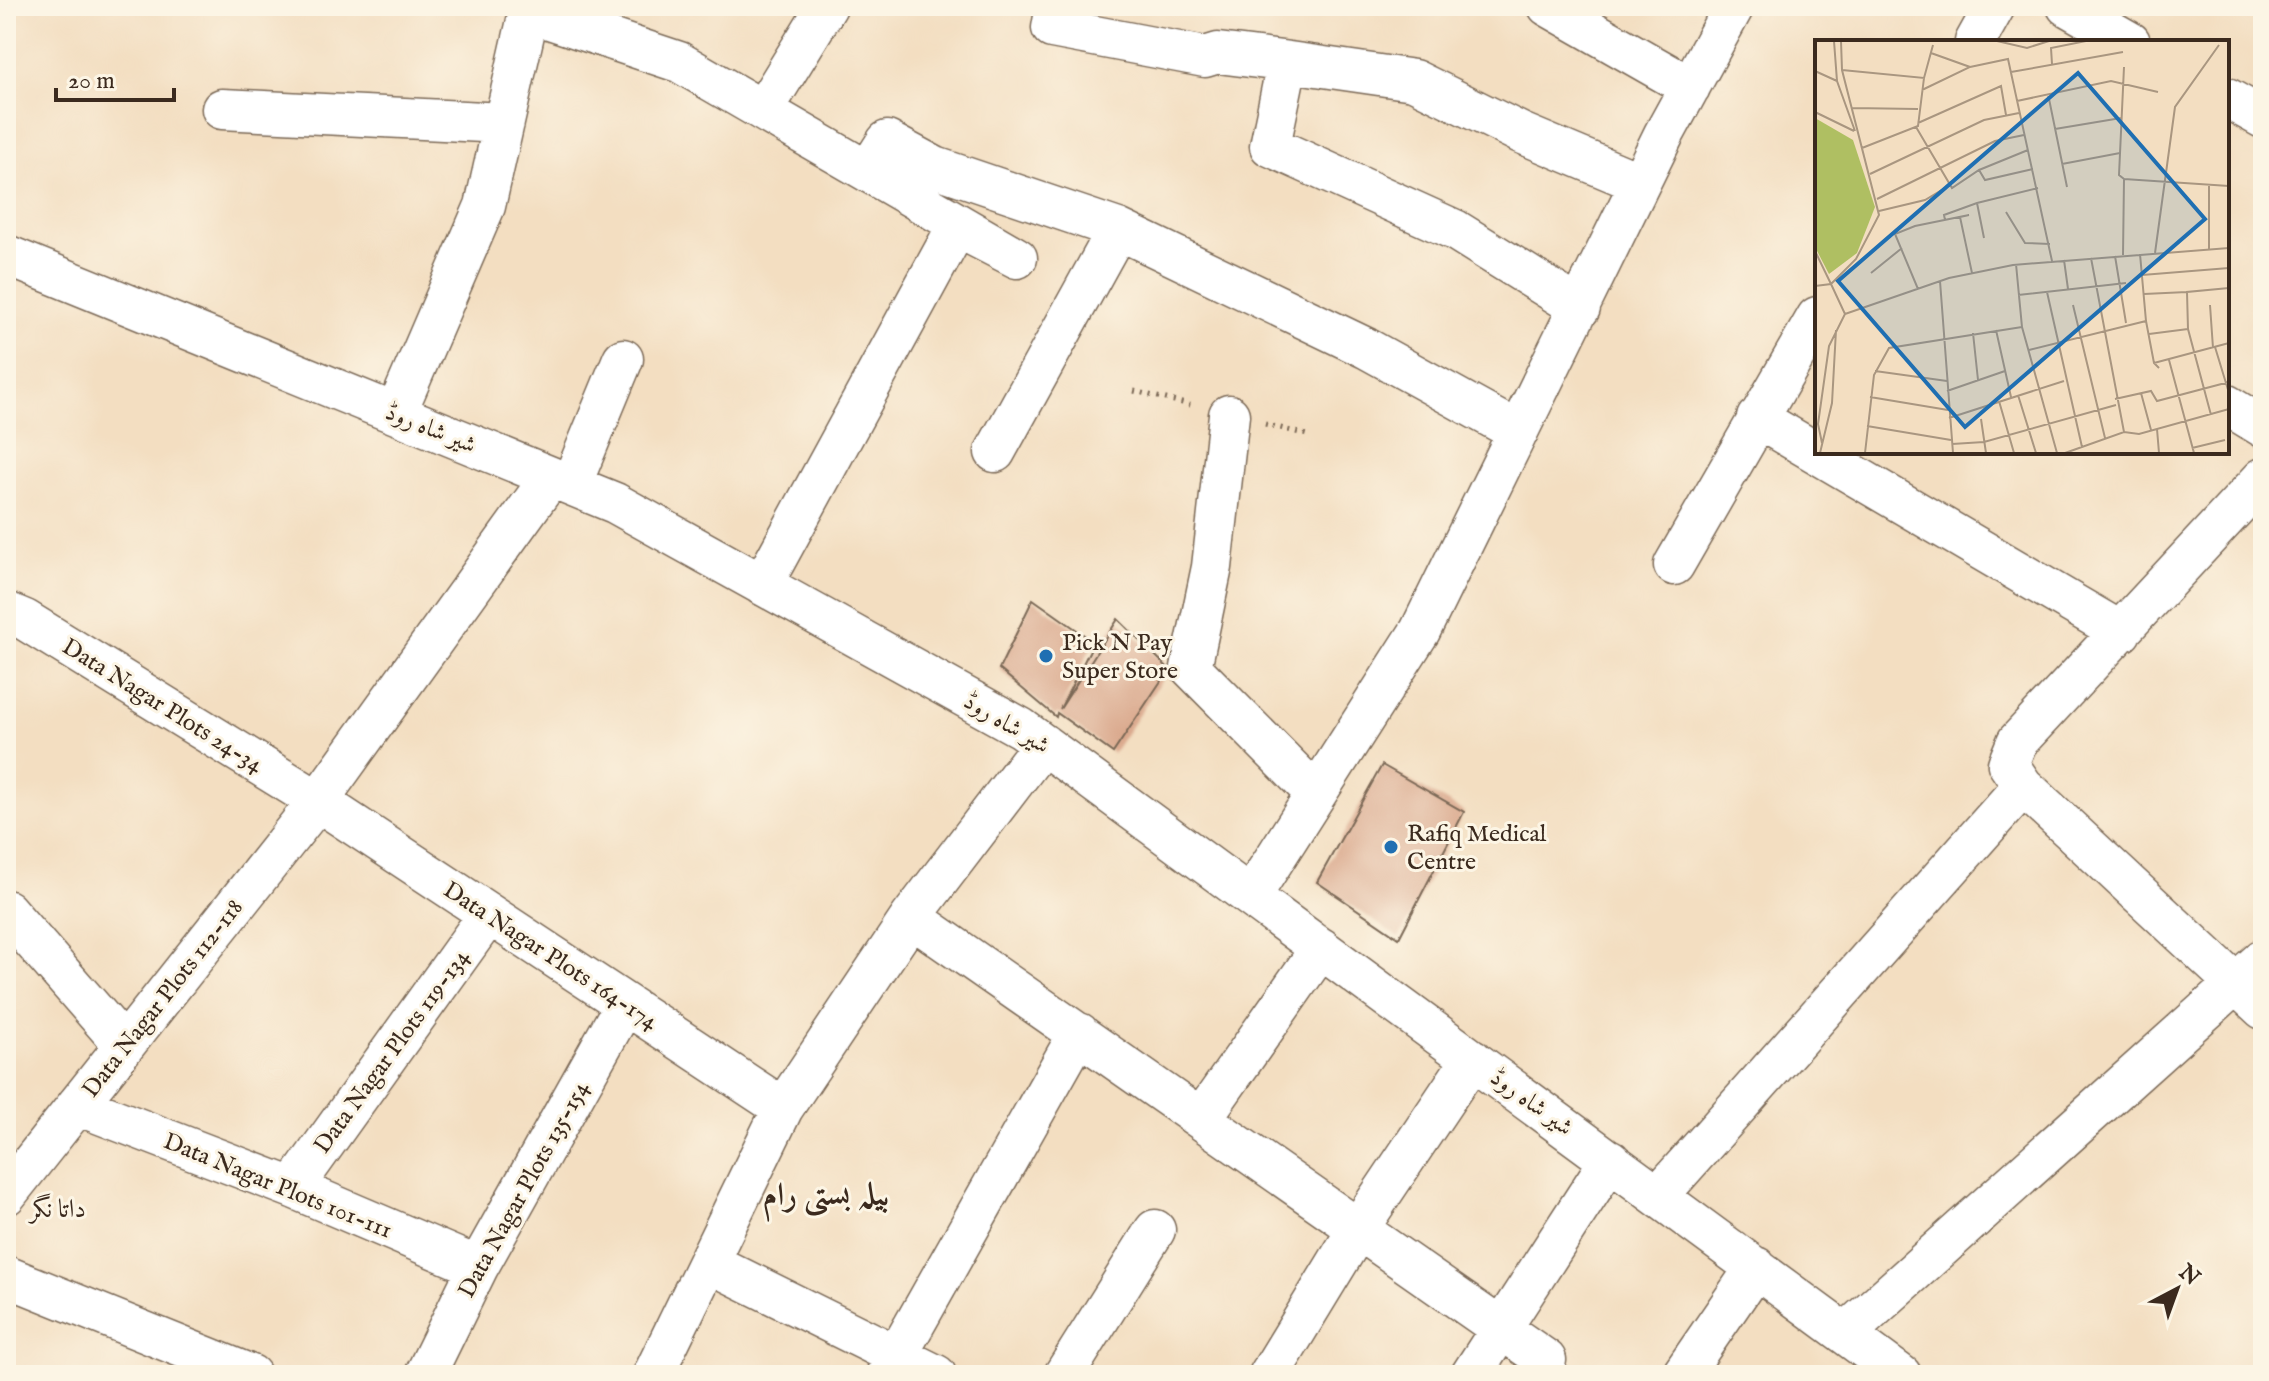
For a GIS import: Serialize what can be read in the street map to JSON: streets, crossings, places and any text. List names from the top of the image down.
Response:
{
  "streets": {
    "street": [
      "شیر شاہ روڈ",
      "Data Nagar Plots 24-34",
      "Data Nagar Plots 164-174",
      "Data Nagar Plots 112-118",
      "Data Nagar Plots 119-134",
      "Data Nagar Plots 101-111",
      "Data Nagar Plots 135-154"
    ]
  },
  "crossings": [
    ["شیر شاہ روڈ", "Data Nagar Plots 112-118"],
    ["Data Nagar Plots 24-34", "Data Nagar Plots 164-174"],
    ["Data Nagar Plots 24-34", "Data Nagar Plots 112-118"],
    ["Data Nagar Plots 164-174", "Data Nagar Plots 112-118"],
    ["Data Nagar Plots 164-174", "Data Nagar Plots 119-134"],
    ["Data Nagar Plots 164-174", "Data Nagar Plots 135-154"],
    ["Data Nagar Plots 112-118", "Data Nagar Plots 101-111"],
    ["Data Nagar Plots 119-134", "Data Nagar Plots 101-111"],
    ["Data Nagar Plots 101-111", "Data Nagar Plots 135-154"]
  ],
  "districts": ["بیلہ بستی رام", "داتا نگر"],
  "places": ["Pick N Pay Super Store", "Rafiq Medical Centre"],
  "scale_bar": "20 m",
  "north": "top right"
}
